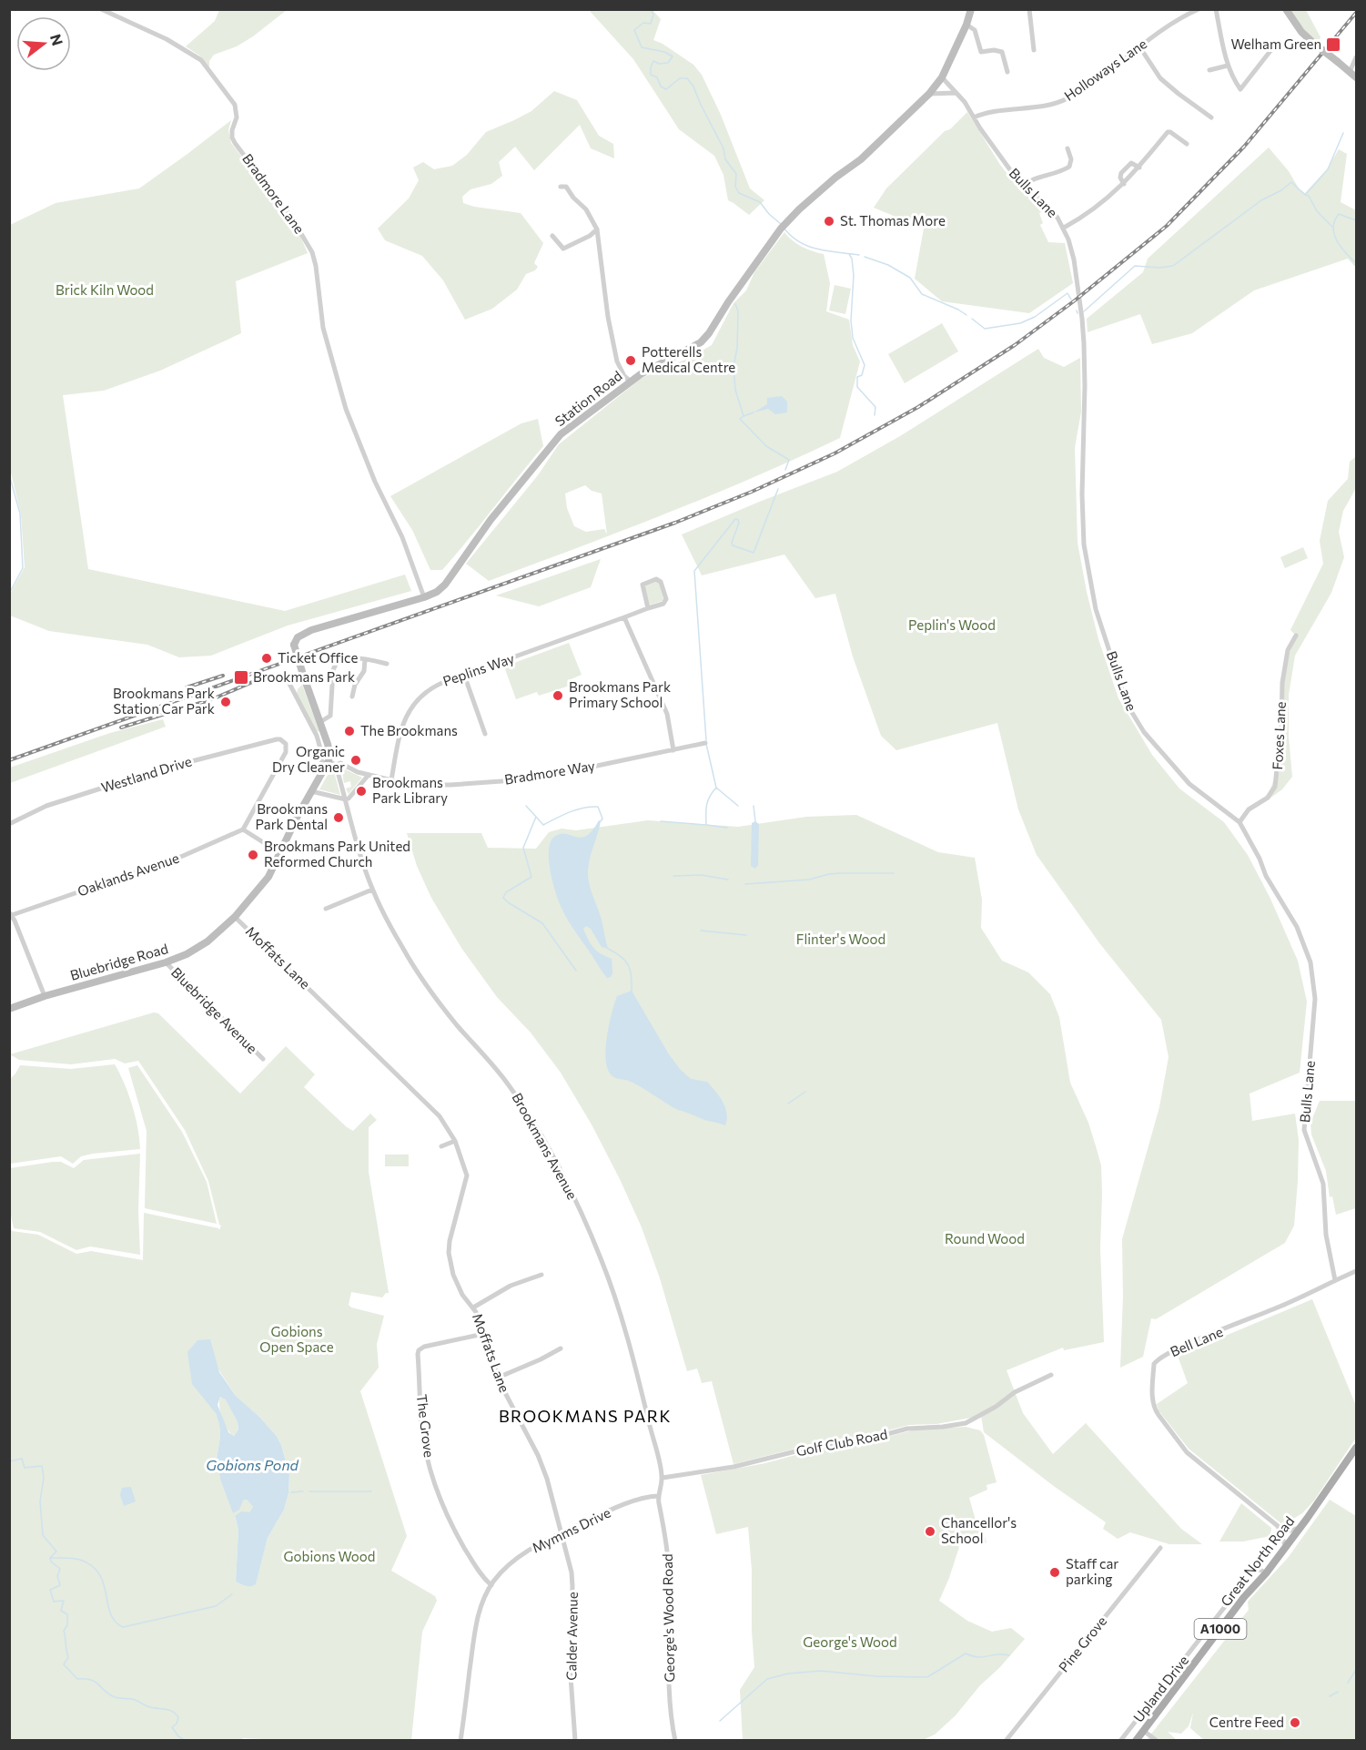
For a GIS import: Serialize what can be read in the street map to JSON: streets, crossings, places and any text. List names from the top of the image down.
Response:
{
  "streets": {
    "main road": ["Great North Road", "A1000"],
    "street": [
      "Holloways Lane",
      "Bulls Lane",
      "Bradmore Lane",
      "Station Road",
      "Peplins Way",
      "Foxes Lane",
      "Bradmore Way",
      "Westland Drive",
      "Oaklands Avenue",
      "Moffats Lane",
      "Bluebridge Road",
      "Bluebridge Avenue",
      "Brookmans Avenue",
      "Bell Lane",
      "The Grove",
      "Golf Club Road",
      "Mymms Drive",
      "George's Wood Road",
      "Calder Avenue",
      "Pine Grove",
      "Upland Drive"
    ]
  },
  "crossings": [
    ["Holloways Lane", "Bulls Lane"],
    ["Bulls Lane", "Station Road"],
    ["Bulls Lane", "Foxes Lane"],
    ["Bulls Lane", "Bell Lane"],
    ["Bradmore Lane", "Station Road"],
    ["Station Road", "Bradmore Way"],
    ["Station Road", "Bluebridge Road"],
    ["Peplins Way", "Bradmore Way"],
    ["Bradmore Way", "Bluebridge Road"],
    ["Bradmore Way", "Brookmans Avenue"],
    ["Westland Drive", "Oaklands Avenue"],
    ["Moffats Lane", "Bluebridge Road"],
    ["Moffats Lane", "The Grove"],
    ["Moffats Lane", "Mymms Drive"],
    ["Moffats Lane", "Calder Avenue"],
    ["Bluebridge Road", "Bluebridge Avenue"],
    ["Brookmans Avenue", "Golf Club Road"],
    ["Brookmans Avenue", "Mymms Drive"],
    ["Brookmans Avenue", "George's Wood Road"],
    ["Bell Lane", "Great North Road"],
    ["The Grove", "Mymms Drive"],
    ["Mymms Drive", "George's Wood Road"],
    ["Mymms Drive", "Calder Avenue"],
    ["Great North Road", "Upland Drive"]
  ],
  "districts": ["BROOKMANS PARK"],
  "water": ["Gobions Pond"],
  "parks": [
    "Brick Kiln Wood",
    "Peplin's Wood",
    "Flinter's Wood",
    "Round Wood",
    "Gobions Open Space",
    "Gobions Wood",
    "George's Wood"
  ],
  "places": {
    "transit": ["Welham Green", "Brookmans Park"],
    "other": [
      "St. Thomas More",
      "Potterells Medical Centre",
      "Ticket Office",
      "Brookmans Park Primary School",
      "Brookmans Park Station Car Park",
      "The Brookmans",
      "Organic Dry Cleaner",
      "Brookmans Park Library",
      "Brookmans Park Dental",
      "Brookmans Park United Reformed Church",
      "Chancellor's School",
      "Staff car parking",
      "Centre Feed"
    ]
  },
  "north": "right"
}
